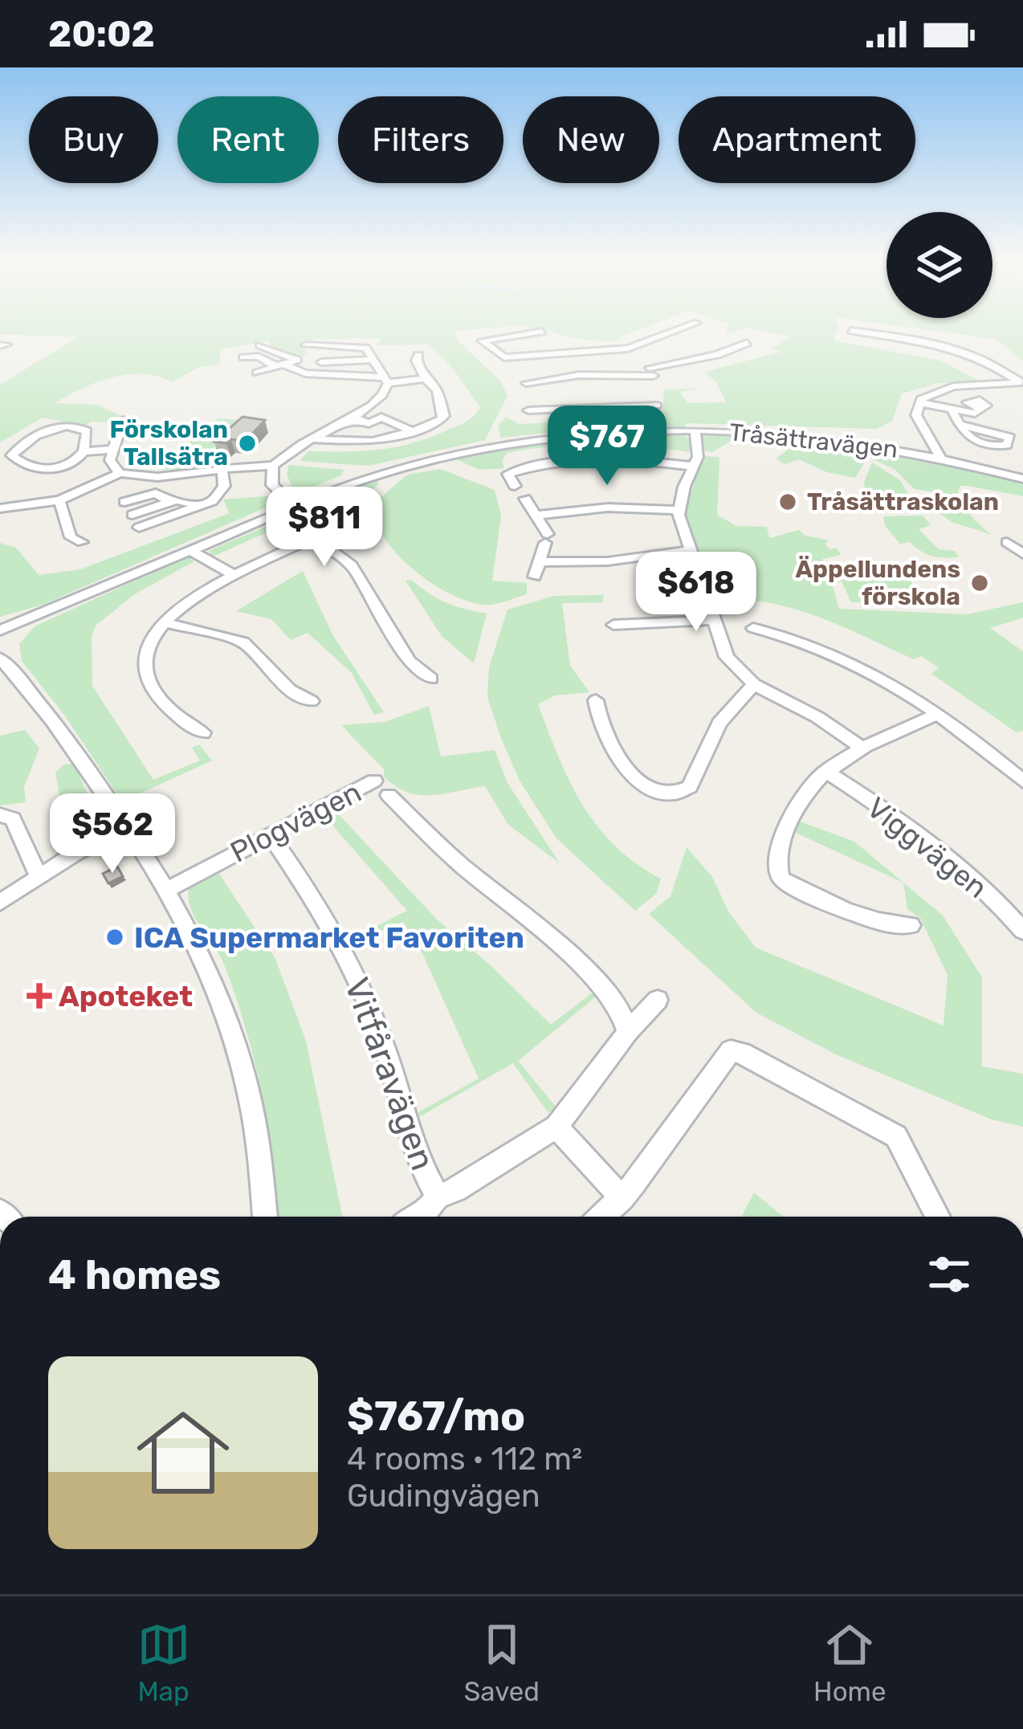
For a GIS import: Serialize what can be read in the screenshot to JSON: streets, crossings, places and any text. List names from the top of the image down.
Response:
{
  "streets": {
    "street": [
      "Tråsättravägen",
      "Plogvägen",
      "Viggvägen",
      "Vitfåravägen"
    ]
  },
  "crossings": [
    ["Plogvägen", "Vitfåravägen"]
  ],
  "places": {
    "other": [
      "Förskolan Tallsätra",
      "Tråsättraskolan",
      "Äppellundens förskola",
      "ICA Supermarket Favoriten"
    ],
    "health": ["Apoteket"]
  },
  "page": {
    "status": "20:02",
    "chip": [
      "Buy",
      "Rent",
      "Filters",
      "New",
      "Apartment"
    ],
    "price": [
      "$767",
      "$811",
      "$618",
      "$562"
    ],
    "heading": "4 homes",
    "list": [
      {
        "name": "$767/mo",
        "note": "4 rooms · 112 m² · Gudingvägen"
      }
    ],
    "tabs": ["Map", "Saved", "Home"]
  }
}
